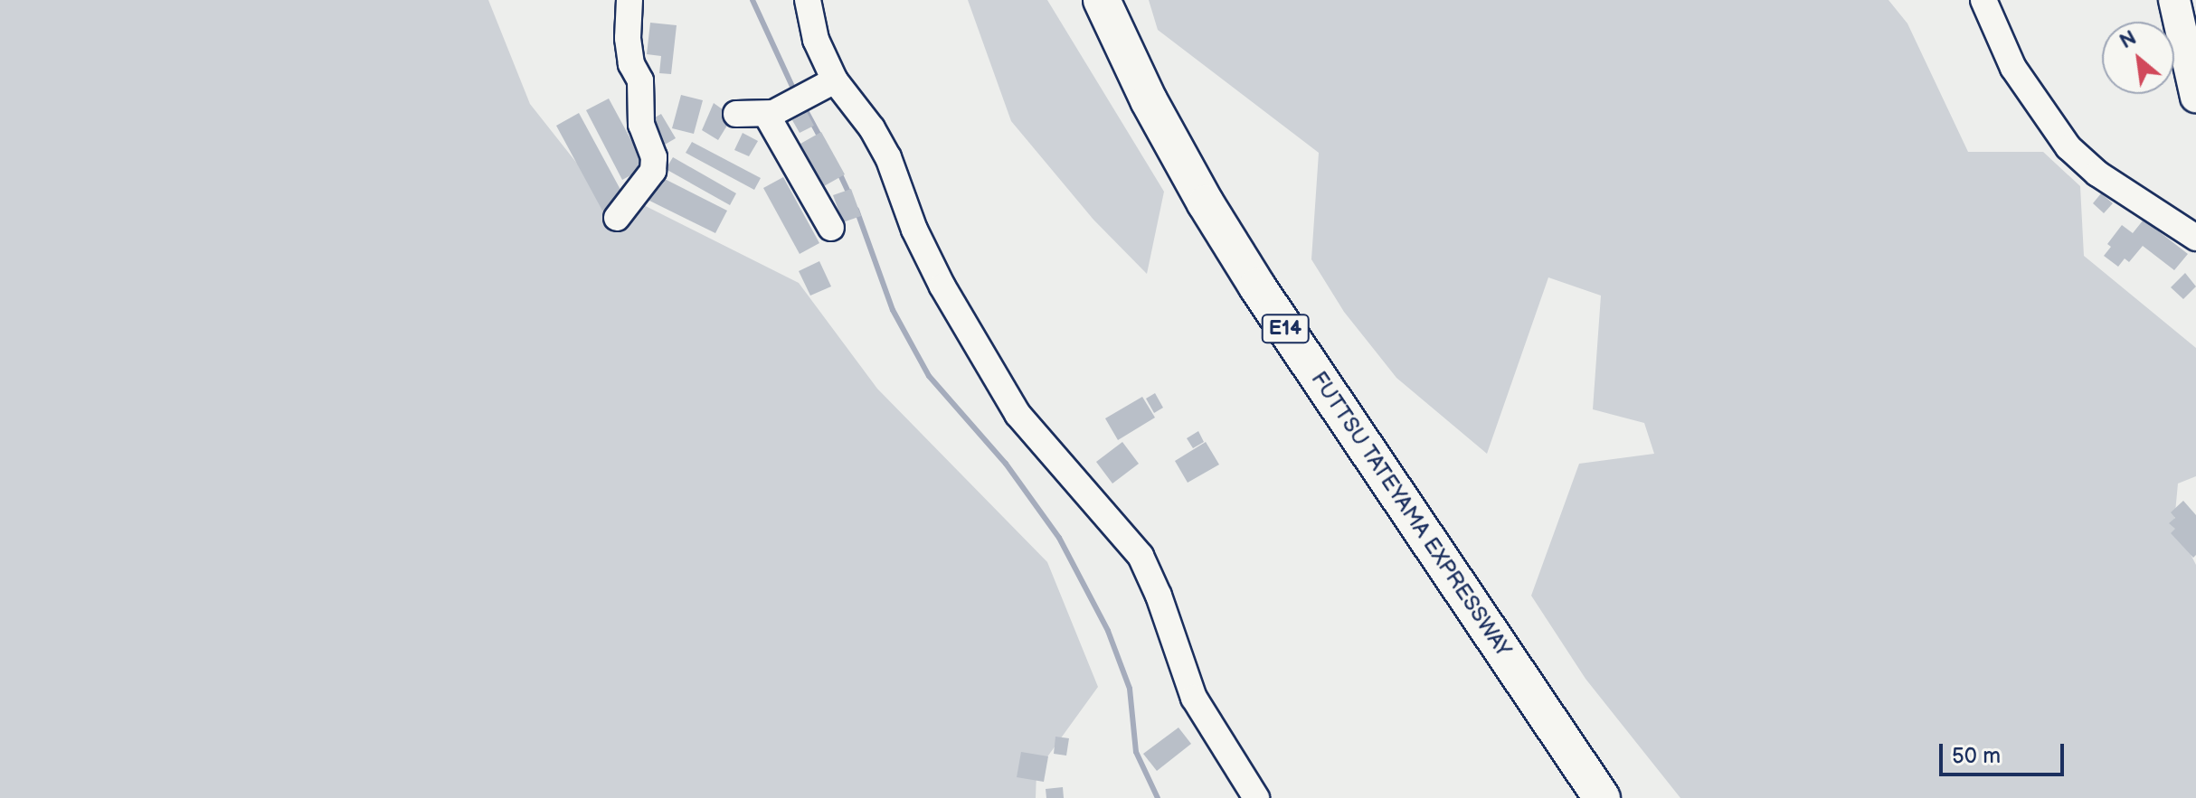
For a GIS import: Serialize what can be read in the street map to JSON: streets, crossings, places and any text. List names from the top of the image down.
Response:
{
  "streets": {
    "highway": ["E14", "FUTTSU TATEYAMA EXPRESSWAY"]
  },
  "scale_bar": "50 m",
  "north": "top left"
}
